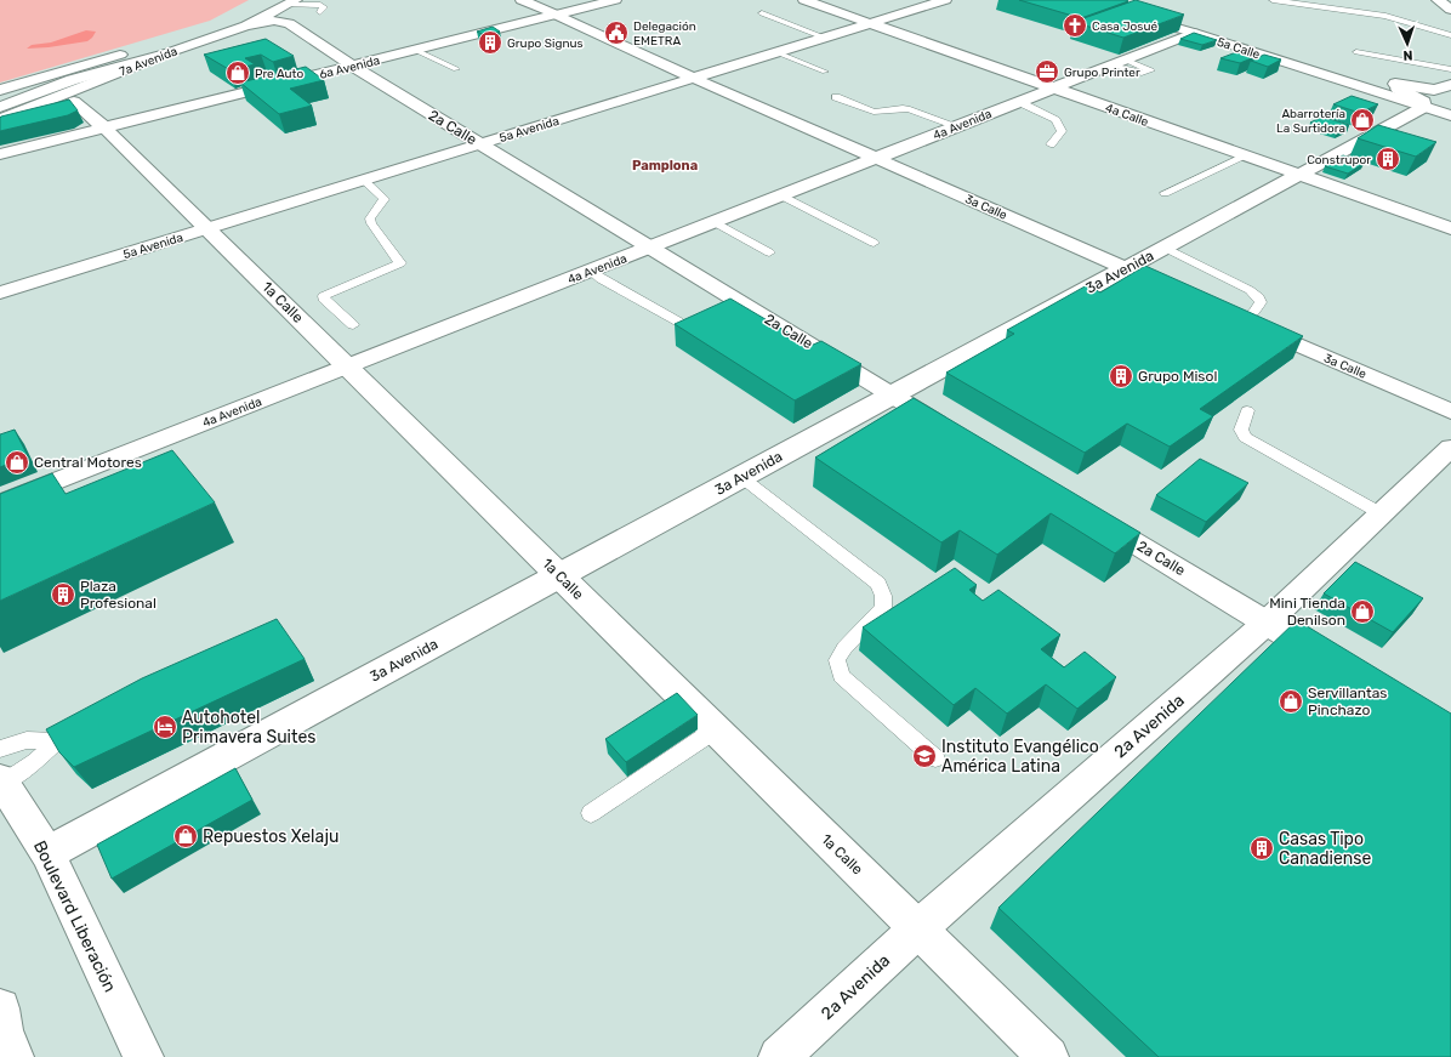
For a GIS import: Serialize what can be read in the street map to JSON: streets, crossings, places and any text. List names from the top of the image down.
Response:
{
  "streets": {
    "main road": [
      "5a Calle",
      "7a Avenida",
      "6a Avenida",
      "4a Calle",
      "4a Avenida",
      "2a Calle",
      "5a Avenida",
      "3a Calle",
      "3a Avenida",
      "1a Calle",
      "2a Avenida",
      "Boulevard Liberación"
    ]
  },
  "crossings": [
    ["5a Calle", "4a Avenida"],
    ["5a Calle", "3a Avenida"],
    ["7a Avenida", "2a Calle"],
    ["6a Avenida", "2a Calle"],
    ["6a Avenida", "3a Calle"],
    ["6a Avenida", "1a Calle"],
    ["4a Calle", "4a Avenida"],
    ["4a Calle", "5a Avenida"],
    ["4a Calle", "3a Avenida"],
    ["4a Avenida", "2a Calle"],
    ["4a Avenida", "3a Calle"],
    ["4a Avenida", "1a Calle"],
    ["2a Calle", "5a Avenida"],
    ["2a Calle", "3a Avenida"],
    ["2a Calle", "2a Avenida"],
    ["5a Avenida", "3a Calle"],
    ["5a Avenida", "1a Calle"],
    ["3a Calle", "3a Avenida"],
    ["3a Avenida", "1a Calle"],
    ["3a Avenida", "Boulevard Liberación"],
    ["1a Calle", "2a Avenida"]
  ],
  "districts": ["Pamplona"],
  "places": {
    "church": ["Casa Josué"],
    "public building": ["Delegación EMETRA"],
    "building": [
      "Grupo Signus",
      "Construpor",
      "Grupo Misol",
      "Plaza Profesional",
      "Casas Tipo Canadiense"
    ],
    "office": ["Grupo Printer"],
    "shop": [
      "Pre Auto",
      "Abarrotería La Surtidora",
      "Central Motores",
      "Mini Tienda Denilson",
      "Servillantas Pinchazo",
      "Repuestos Xelaju"
    ],
    "hotel": ["Autohotel Primavera Suites"],
    "school or university": ["Instituto Evangélico América Latina"]
  },
  "north": "bottom"
}
